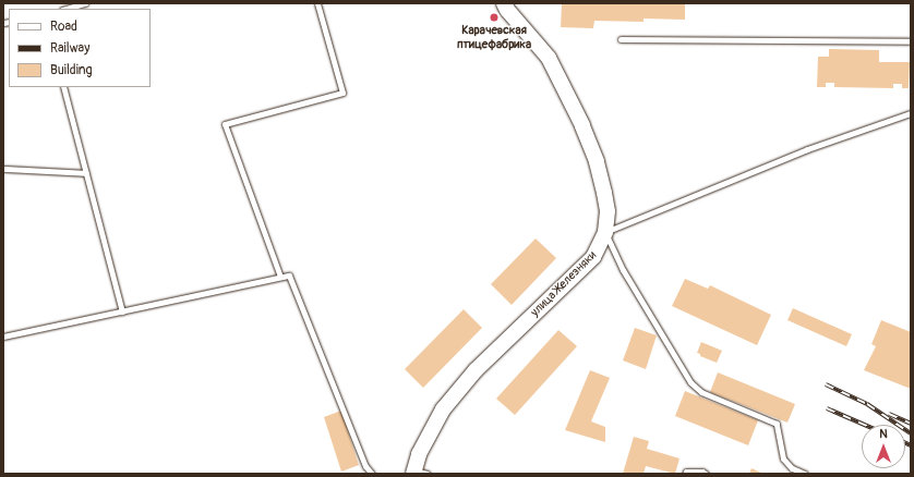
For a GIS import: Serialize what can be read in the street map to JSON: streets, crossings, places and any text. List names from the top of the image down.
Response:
{
  "streets": {
    "street": ["улица Железняки"]
  },
  "places": ["Карачевская птицефабрика"],
  "legend": ["Road", "Railway", "Building"],
  "north": "top"
}
